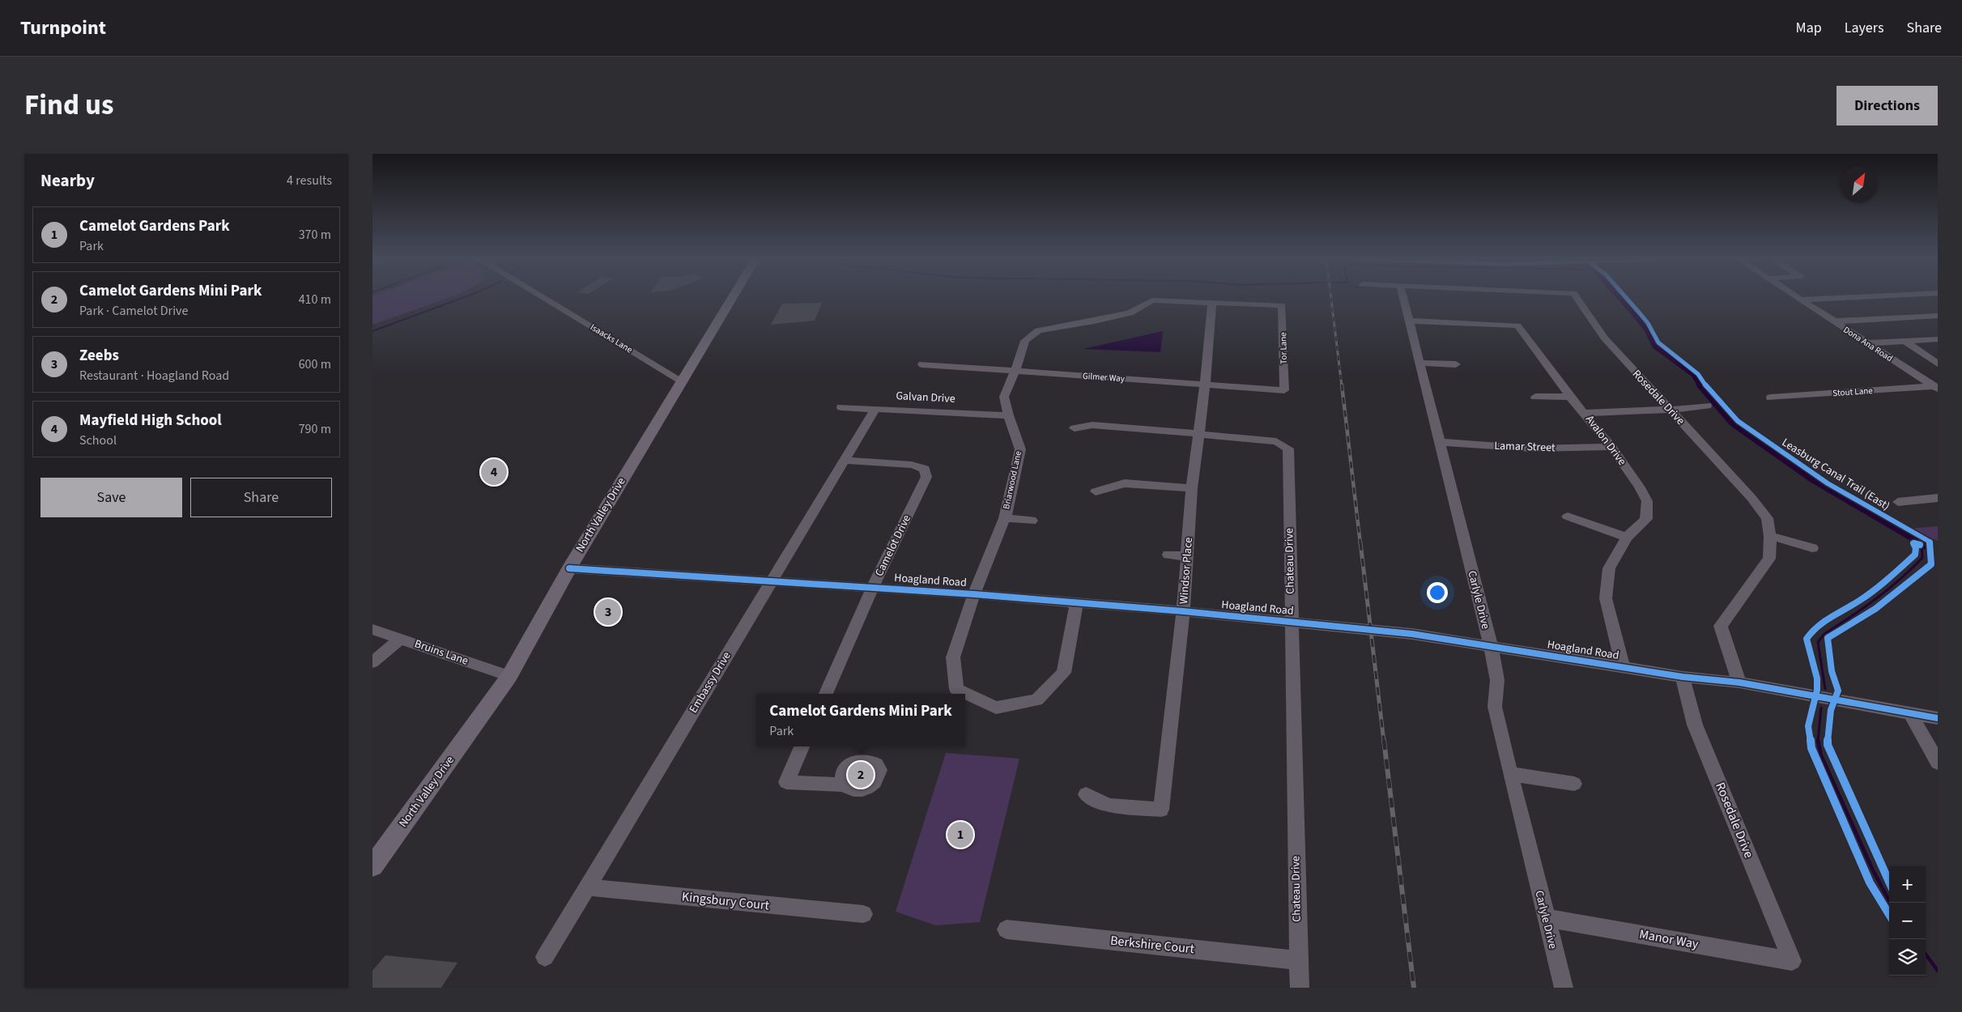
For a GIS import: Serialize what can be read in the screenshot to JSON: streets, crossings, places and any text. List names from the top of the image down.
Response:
{
  "streets": {
    "main road": ["North Valley Drive"],
    "street": [
      "Isaacks Lane",
      "Dona Ana Road",
      "Tor Lane",
      "Gilmer Way",
      "Stout Lane",
      "Galvan Drive",
      "Rosedale Drive",
      "Avalon Drive",
      "Lamar Street",
      "Briarwood Lane",
      "Camelot Drive",
      "Chateau Drive",
      "Windsor Place",
      "Hoagland Road",
      "Carlyle Drive",
      "Bruins Lane",
      "Embassy Drive",
      "Kingsbury Court",
      "Manor Way",
      "Berkshire Court"
    ],
    "cycle path": ["Leasburg Canal Trail (East)"]
  },
  "crossings": [
    ["Isaacks Lane", "North Valley Drive"],
    ["Dona Ana Road", "Stout Lane"],
    ["Tor Lane", "Gilmer Way"],
    ["Tor Lane", "Briarwood Lane"],
    ["Gilmer Way", "Briarwood Lane"],
    ["Gilmer Way", "Windsor Place"],
    ["Galvan Drive", "Briarwood Lane"],
    ["Galvan Drive", "Embassy Drive"],
    ["Rosedale Drive", "Hoagland Road"],
    ["Rosedale Drive", "Manor Way"],
    ["Avalon Drive", "Lamar Street"],
    ["Avalon Drive", "Hoagland Road"],
    ["Avalon Drive", "Carlyle Drive"],
    ["Lamar Street", "Carlyle Drive"],
    ["Briarwood Lane", "Windsor Place"],
    ["Briarwood Lane", "Hoagland Road"],
    ["North Valley Drive", "Hoagland Road"],
    ["North Valley Drive", "Bruins Lane"],
    ["Camelot Drive", "Hoagland Road"],
    ["Camelot Drive", "Embassy Drive"],
    ["Chateau Drive", "Windsor Place"],
    ["Chateau Drive", "Hoagland Road"],
    ["Chateau Drive", "Berkshire Court"],
    ["Windsor Place", "Hoagland Road"],
    ["Hoagland Road", "Carlyle Drive"],
    ["Hoagland Road", "Embassy Drive"],
    ["Carlyle Drive", "Manor Way"],
    ["Embassy Drive", "Kingsbury Court"]
  ],
  "north": "top right",
  "page": {
    "header": "Turnpoint",
    "nav": ["Map", "Layers", "Share"],
    "title": "Find us",
    "buttons": [
      "Directions",
      ["Save", "Share"]
    ],
    "heading": ["Nearby", "4 results"],
    "list": [
      {
        "mark": "1",
        "name": "Camelot Gardens Park",
        "note": "Park",
        "value": "370 m"
      },
      {
        "mark": "2",
        "name": "Camelot Gardens Mini Park",
        "note": "Park · Camelot Drive",
        "value": "410 m"
      },
      {
        "mark": "3",
        "name": "Zeebs",
        "note": "Restaurant · Hoagland Road",
        "value": "600 m"
      },
      {
        "mark": "4",
        "name": "Mayfield High School",
        "note": "School",
        "value": "790 m"
      }
    ],
    "pins": [
      "4",
      "3",
      "2",
      "1"
    ],
    "popup": ["Camelot Gardens Mini Park", "Park"],
    "map_buttons": ["+", "−"]
  }
}
